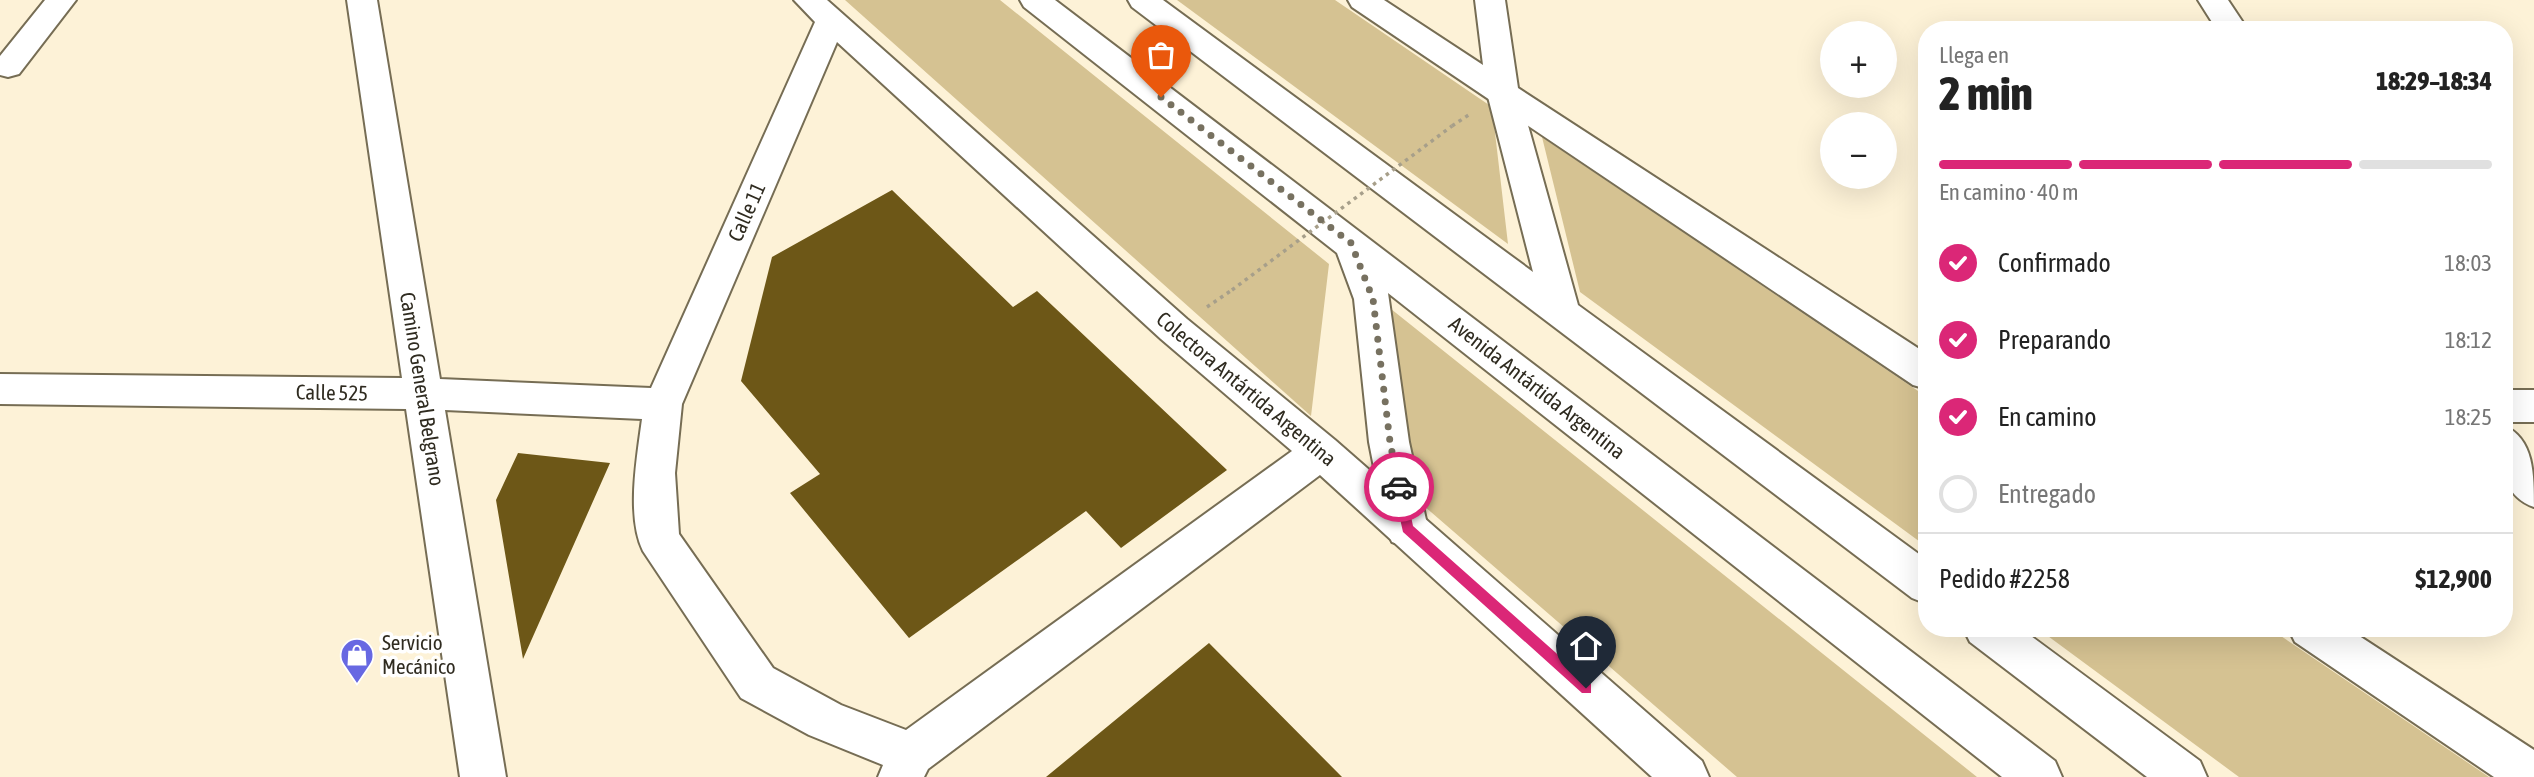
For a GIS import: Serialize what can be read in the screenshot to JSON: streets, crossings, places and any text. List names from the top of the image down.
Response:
{
  "streets": {
    "street": [
      "Calle 11",
      "Avenida Antártida Argentina",
      "Camino General Belgrano",
      "Colectora Antártida Argentina",
      "Calle 525"
    ]
  },
  "crossings": [
    ["Calle 11", "Colectora Antártida Argentina"],
    ["Calle 11", "Calle 525"],
    ["Camino General Belgrano", "Calle 525"]
  ],
  "places": {
    "shop": ["Servicio Mecánico"]
  },
  "page": {
    "map_buttons": ["+", "−"],
    "heading": ["2 min", "Llega en", "18:29–18:34"],
    "panel": ["Pedido #2258", "$12,900"],
    "bar": "En camino · 40 m",
    "list": [
      ["Confirmado", "18:03"],
      ["Preparando", "18:12"],
      ["En camino", "18:25"],
      "Entregado"
    ]
  }
}
